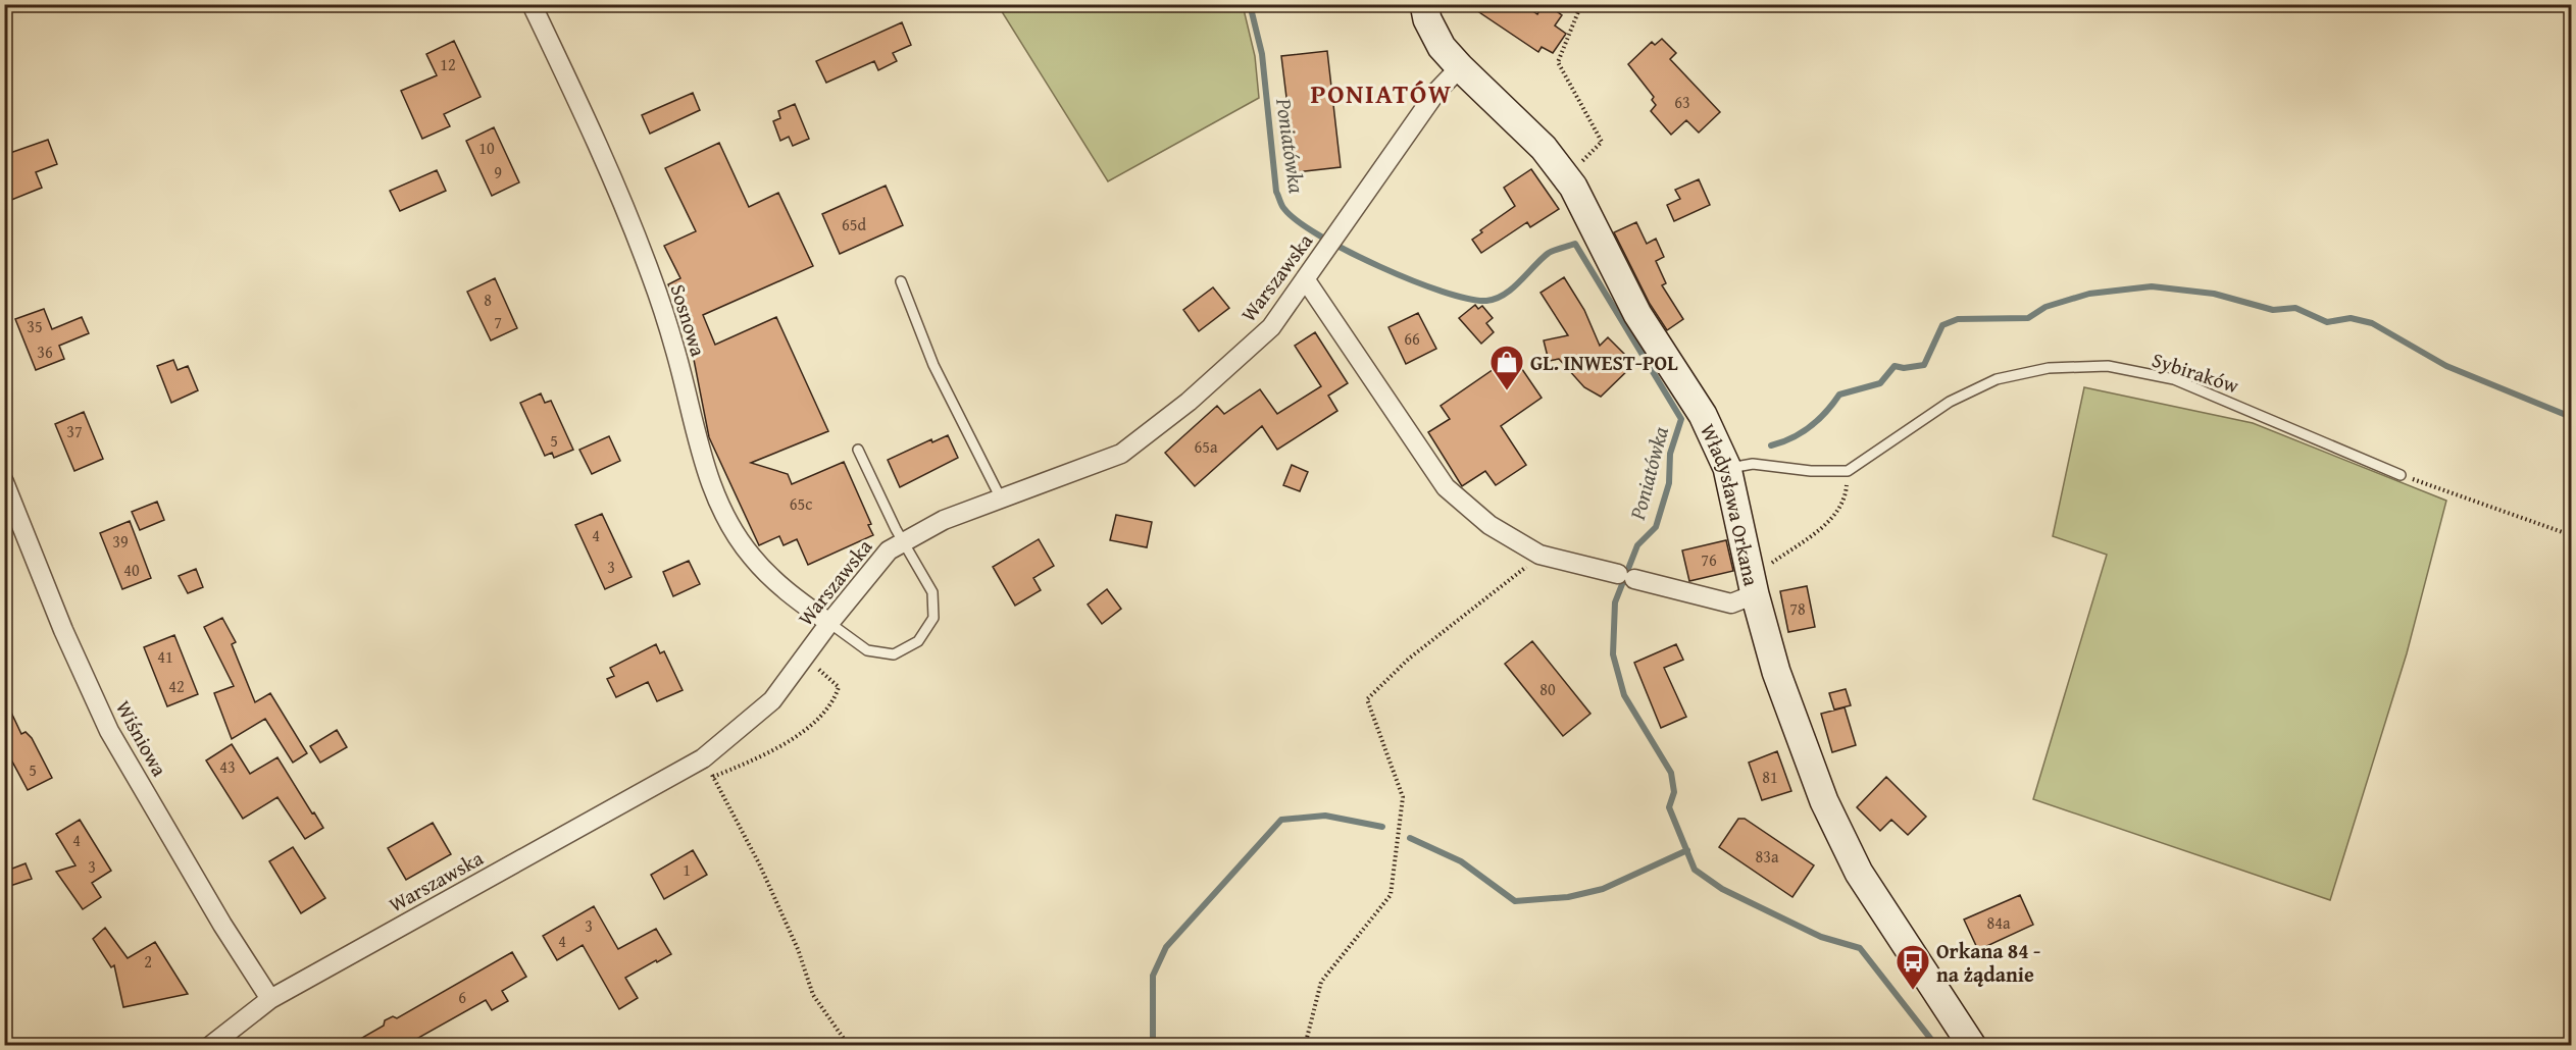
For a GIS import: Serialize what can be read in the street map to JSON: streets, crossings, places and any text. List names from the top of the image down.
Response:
{
  "streets": {
    "street": [
      "Warszawska",
      "Sosnowa",
      "Władysława Orkana",
      "Wiśniowa"
    ],
    "lane": ["Sybiraków"]
  },
  "crossings": [
    ["Warszawska", "Sosnowa"],
    ["Warszawska", "Władysława Orkana"],
    ["Warszawska", "Wiśniowa"]
  ],
  "districts": ["PONIATÓW"],
  "water": ["Poniatówka"],
  "places": {
    "shop": ["GL. INWEST-POL"],
    "bus stop": ["Orkana 84 - na żądanie"]
  },
  "house_numbers": [
    "12",
    "63",
    "10",
    "9",
    "65d",
    "8",
    "7",
    "35",
    "66",
    "36",
    "37",
    "5",
    "65a",
    "65c",
    "4",
    "39",
    "76",
    "3",
    "40",
    "78",
    "41",
    "42",
    "80",
    "43",
    "5",
    "81",
    "4",
    "83a",
    "3",
    "1",
    "84a",
    "3",
    "4",
    "2",
    "6"
  ]
}
